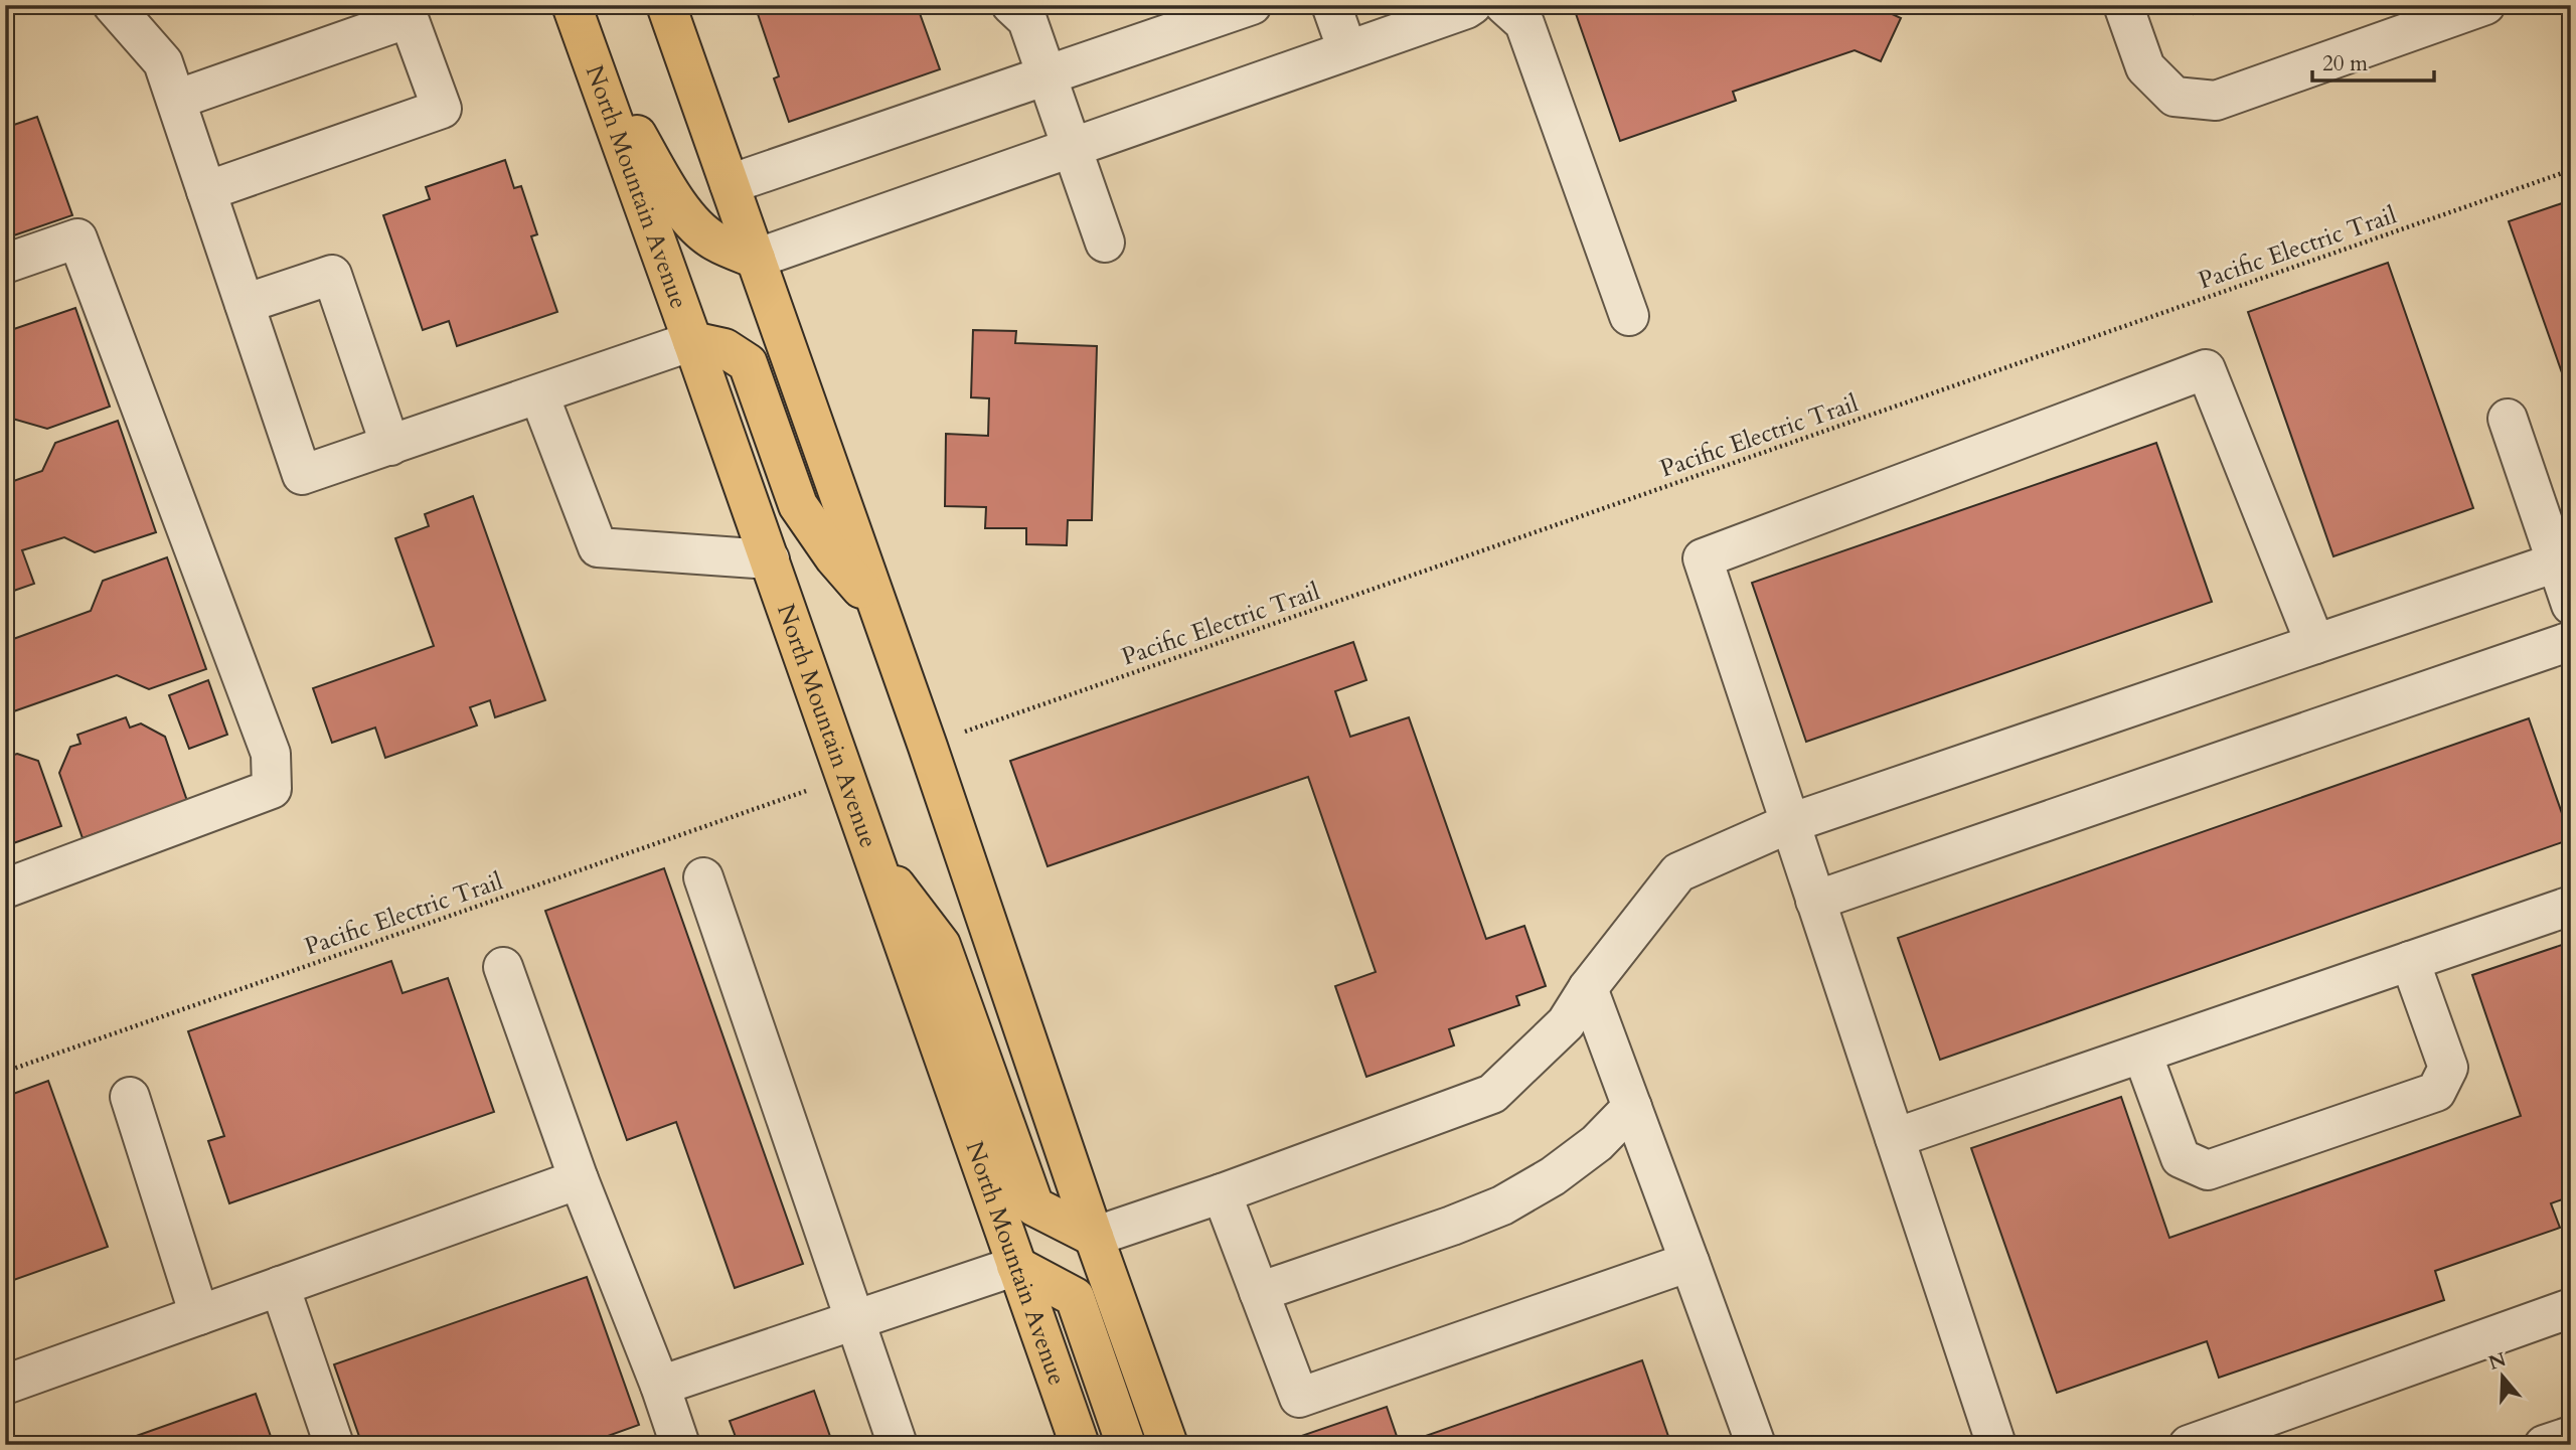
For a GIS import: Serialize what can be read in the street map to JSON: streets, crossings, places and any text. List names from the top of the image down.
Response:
{
  "streets": {
    "main road": ["North Mountain Avenue"],
    "path": ["Pacific Electric Trail"]
  },
  "scale_bar": "20 m",
  "north": "top"
}
